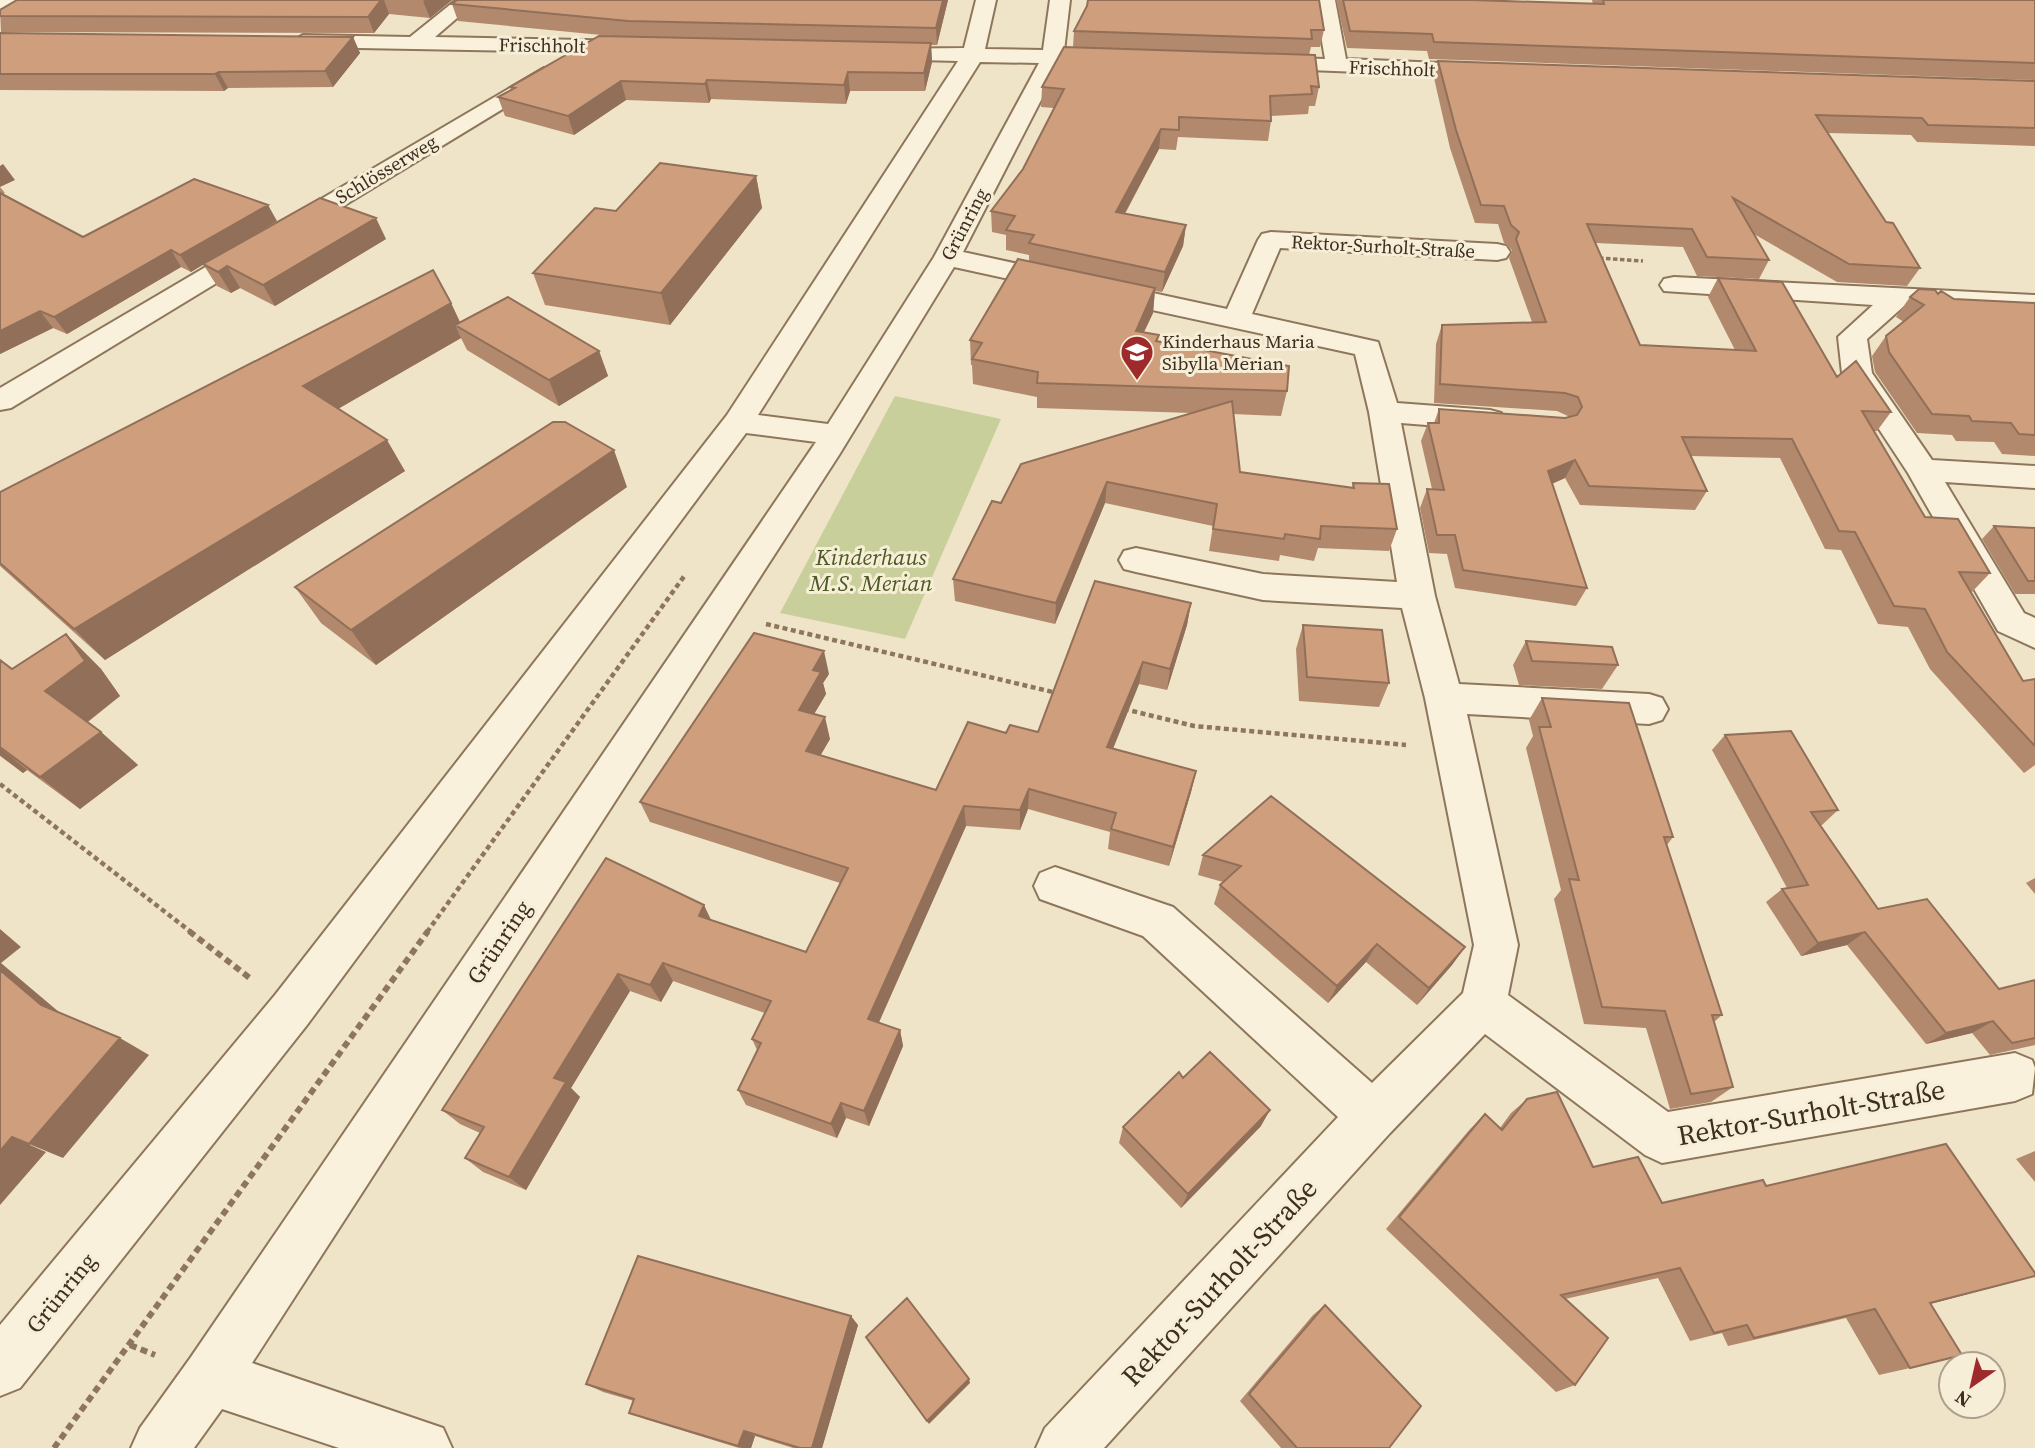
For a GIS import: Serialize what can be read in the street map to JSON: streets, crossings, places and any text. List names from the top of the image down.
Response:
{
  "streets": {
    "street": [
      "Frischholt",
      "Schlösserweg",
      "Grünring",
      "Rektor-Surholt-Straße"
    ]
  },
  "crossings": [
    ["Frischholt", "Schlösserweg"]
  ],
  "parks": ["Kinderhaus M.S. Merian"],
  "places": {
    "school or university": ["Kinderhaus Maria Sibylla Merian"]
  },
  "north": "bottom left"
}
